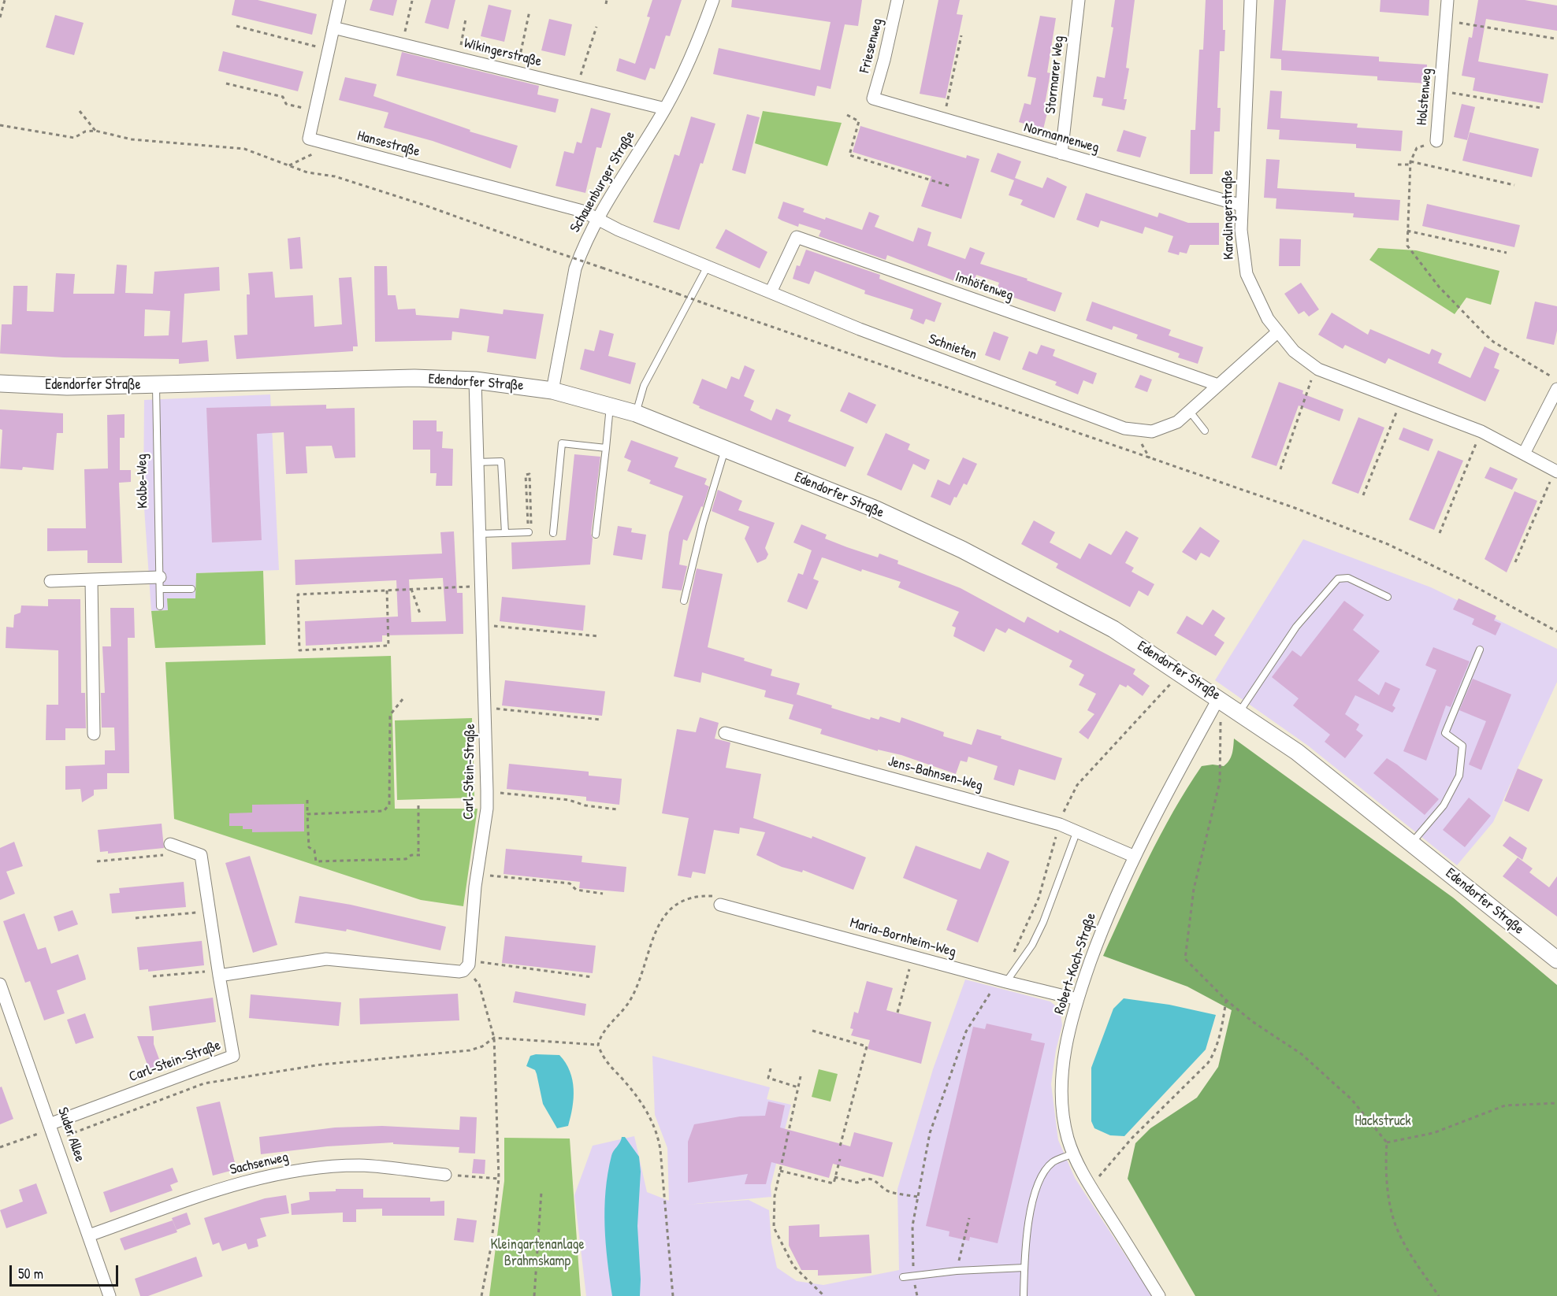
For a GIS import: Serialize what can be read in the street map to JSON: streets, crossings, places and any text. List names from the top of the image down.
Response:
{
  "streets": {
    "street": [
      "Friesenweg",
      "Wikingerstraße",
      "Stormarer Weg",
      "Holstenweg",
      "Normannenweg",
      "Hansestraße",
      "Schauenburger Straße",
      "Karolingerstraße",
      "Imhöfenweg",
      "Schnieten",
      "Edendorfer Straße",
      "Carl-Stein-Straße",
      "Jens-Bahnsen-Weg",
      "Maria-Bornheim-Weg",
      "Robert-Koch-Straße",
      "Suder Allee",
      "Sachsenweg"
    ],
    "lane": ["Kolbe-Weg"]
  },
  "crossings": [
    ["Friesenweg", "Normannenweg"],
    ["Wikingerstraße", "Hansestraße"],
    ["Wikingerstraße", "Schauenburger Straße"],
    ["Stormarer Weg", "Normannenweg"],
    ["Normannenweg", "Karolingerstraße"],
    ["Hansestraße", "Schauenburger Straße"],
    ["Hansestraße", "Schnieten"],
    ["Schauenburger Straße", "Schnieten"],
    ["Schauenburger Straße", "Edendorfer Straße"],
    ["Karolingerstraße", "Schnieten"],
    ["Imhöfenweg", "Schnieten"],
    ["Edendorfer Straße", "Kolbe-Weg"],
    ["Edendorfer Straße", "Carl-Stein-Straße"],
    ["Edendorfer Straße", "Robert-Koch-Straße"],
    ["Carl-Stein-Straße", "Suder Allee"],
    ["Jens-Bahnsen-Weg", "Robert-Koch-Straße"],
    ["Maria-Bornheim-Weg", "Robert-Koch-Straße"],
    ["Suder Allee", "Sachsenweg"]
  ],
  "parks": ["Hackstruck", "Kleingartenanlage Brahmskamp"],
  "scale_bar": "50 m"
}
